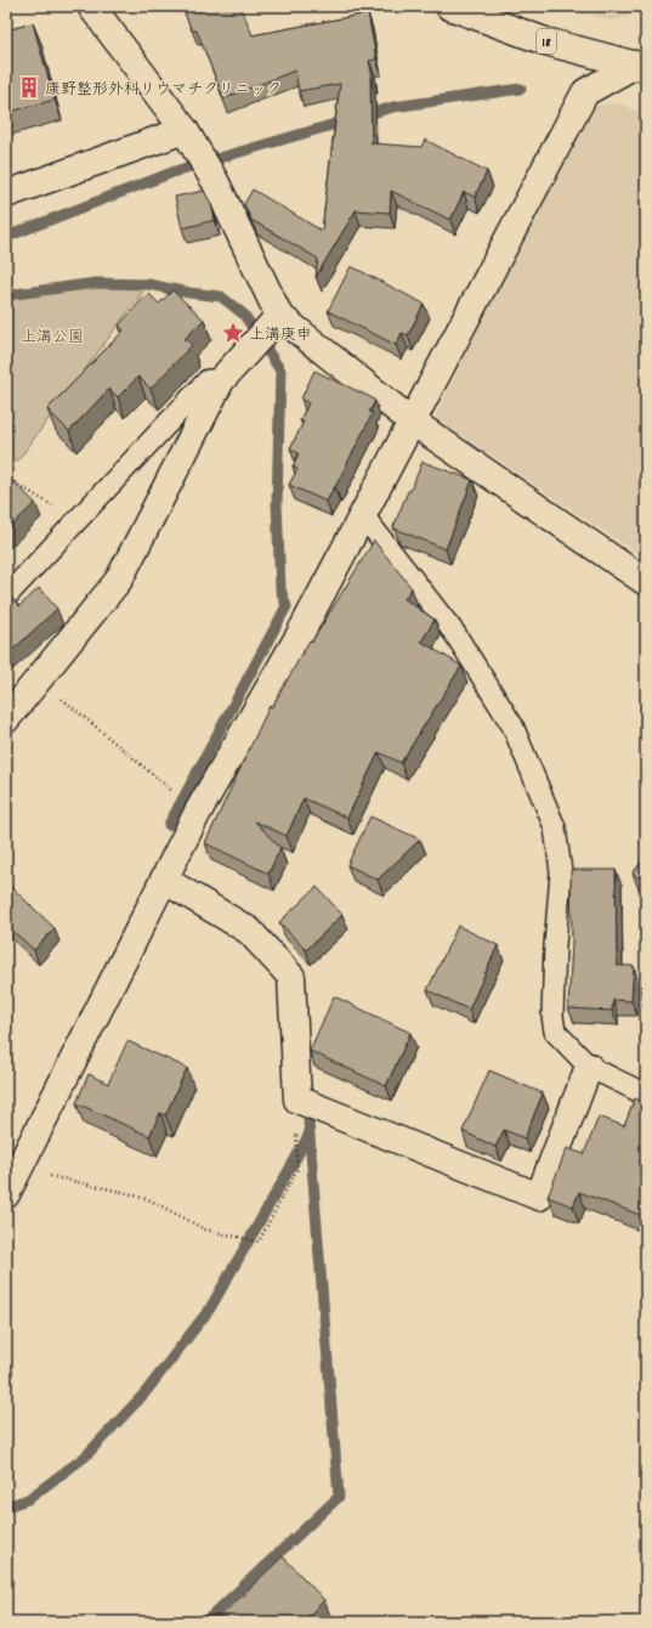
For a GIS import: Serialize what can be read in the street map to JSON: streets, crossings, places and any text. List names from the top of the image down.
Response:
{
  "streets": {
    "street": ["18"]
  },
  "parks": ["上溝公園"],
  "places": {
    "building": ["康野整形外科リウマチクリニック"],
    "place": ["上溝庚申"]
  }
}
